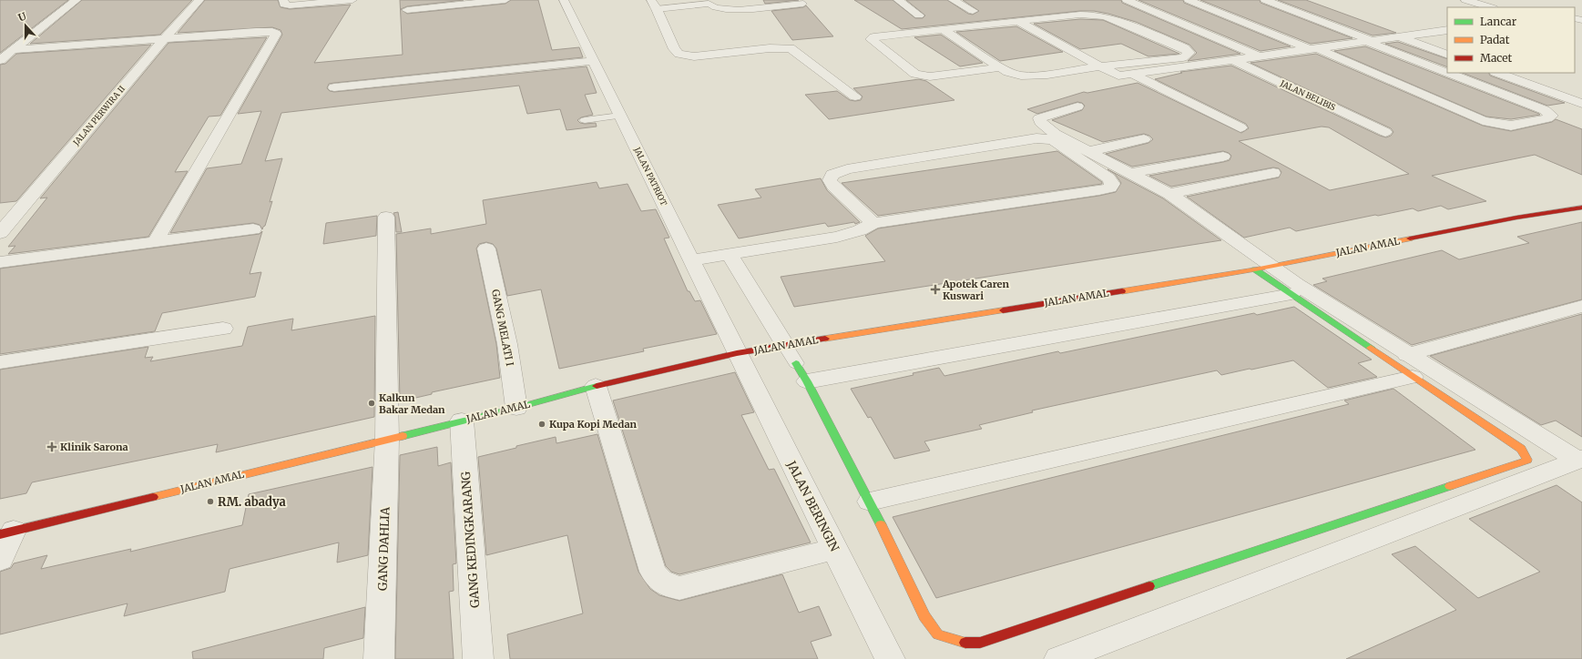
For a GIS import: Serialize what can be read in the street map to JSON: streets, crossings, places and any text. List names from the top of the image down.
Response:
{
  "streets": {
    "street": [
      "JALAN BELIBIS",
      "JALAN PERWIRA II",
      "JALAN PATRIOT",
      "JALAN AMAL",
      "GANG MELATI I",
      "JALAN BERINGIN",
      "GANG KEDINGKARANG",
      "GANG DAHLIA"
    ]
  },
  "crossings": [
    ["JALAN PATRIOT", "JALAN AMAL"],
    ["JALAN PATRIOT", "JALAN BERINGIN"],
    ["JALAN AMAL", "GANG MELATI I"],
    ["JALAN AMAL", "JALAN BERINGIN"],
    ["JALAN AMAL", "GANG KEDINGKARANG"],
    ["JALAN AMAL", "GANG DAHLIA"]
  ],
  "places": {
    "health": ["Apotek Caren Kuswari", "Klinik Sarona"],
    "other": ["Kalkun Bakar Medan", "Kupa Kopi Medan", "RM. abadya"]
  },
  "legend": ["Lancar", "Padat", "Macet"],
  "north": "top"
}
